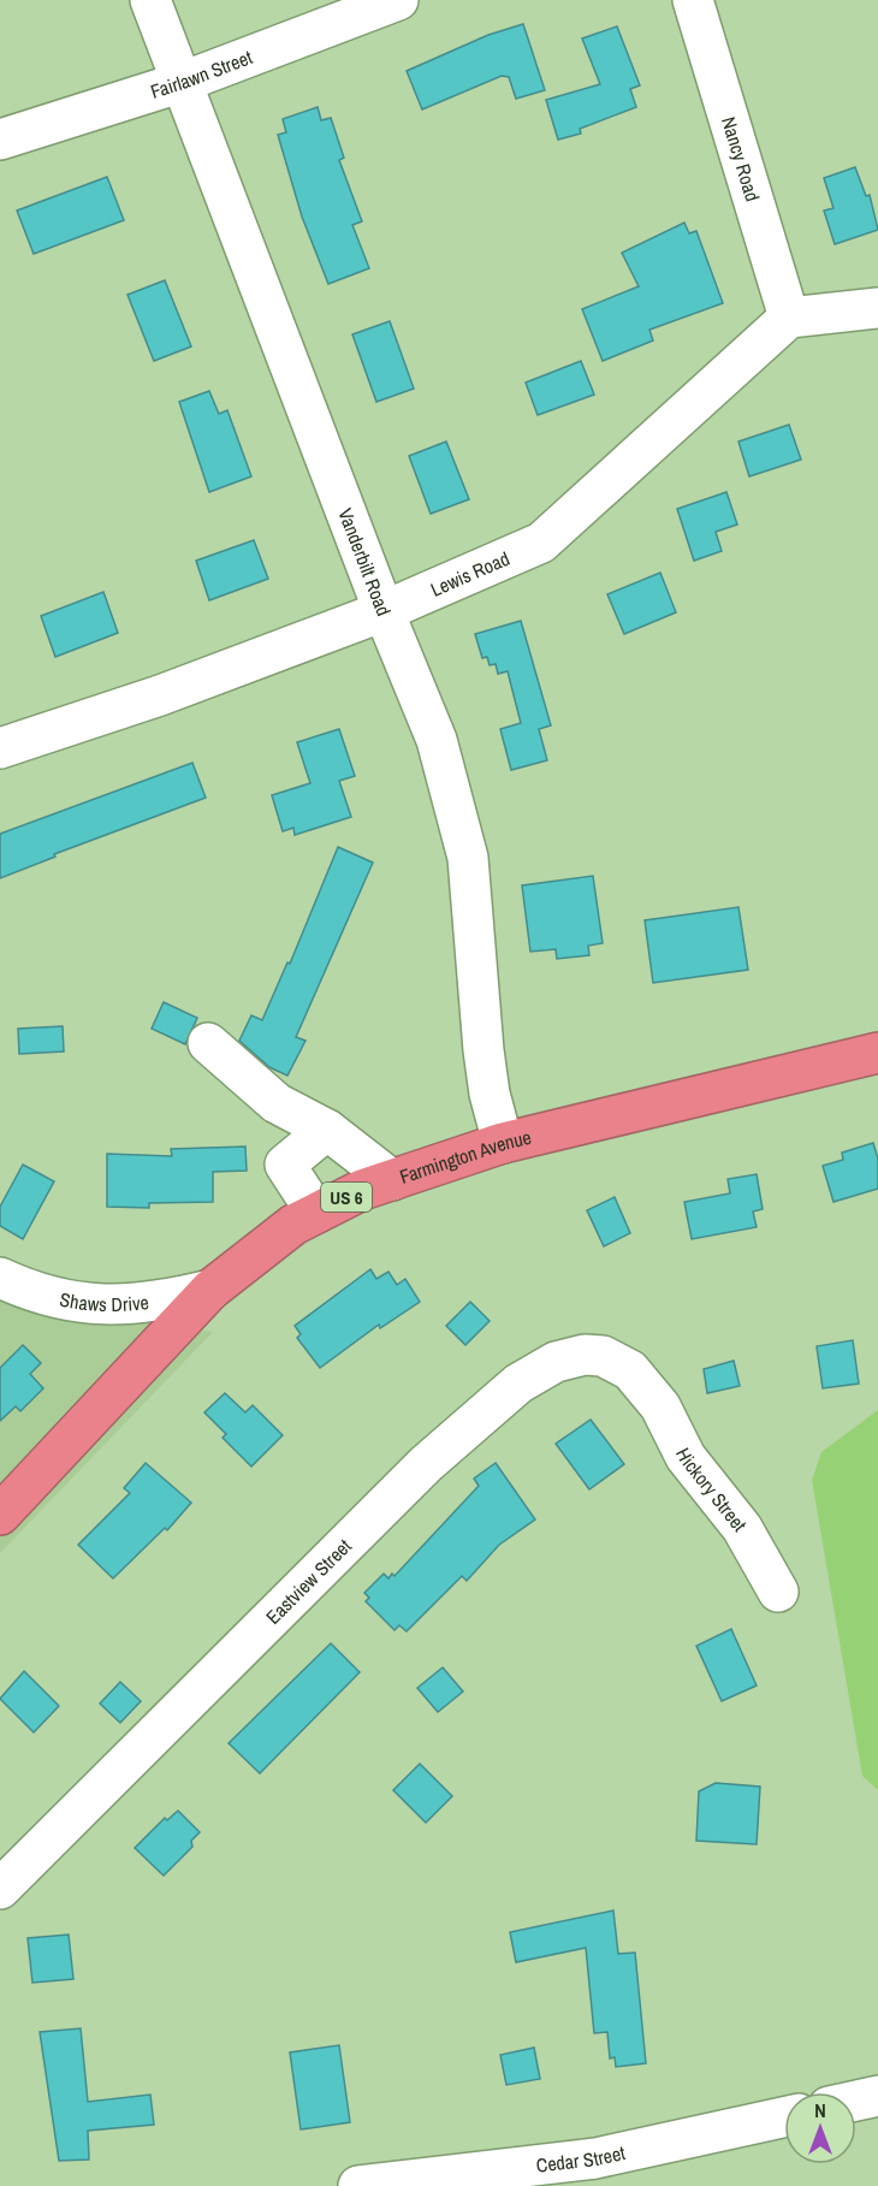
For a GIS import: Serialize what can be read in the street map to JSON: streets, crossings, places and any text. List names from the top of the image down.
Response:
{
  "streets": {
    "highway": ["Farmington Avenue", "US 6"],
    "street": [
      "Fairlawn Street",
      "Nancy Road",
      "Vanderbilt Road",
      "Lewis Road",
      "Shaws Drive",
      "Hickory Street",
      "Eastview Street",
      "Cedar Street"
    ]
  },
  "crossings": [
    ["Fairlawn Street", "Vanderbilt Road"],
    ["Nancy Road", "Lewis Road"],
    ["Vanderbilt Road", "Lewis Road"],
    ["Vanderbilt Road", "Farmington Avenue"],
    ["Farmington Avenue", "Shaws Drive"],
    ["Hickory Street", "Eastview Street"]
  ],
  "north": "top"
}
